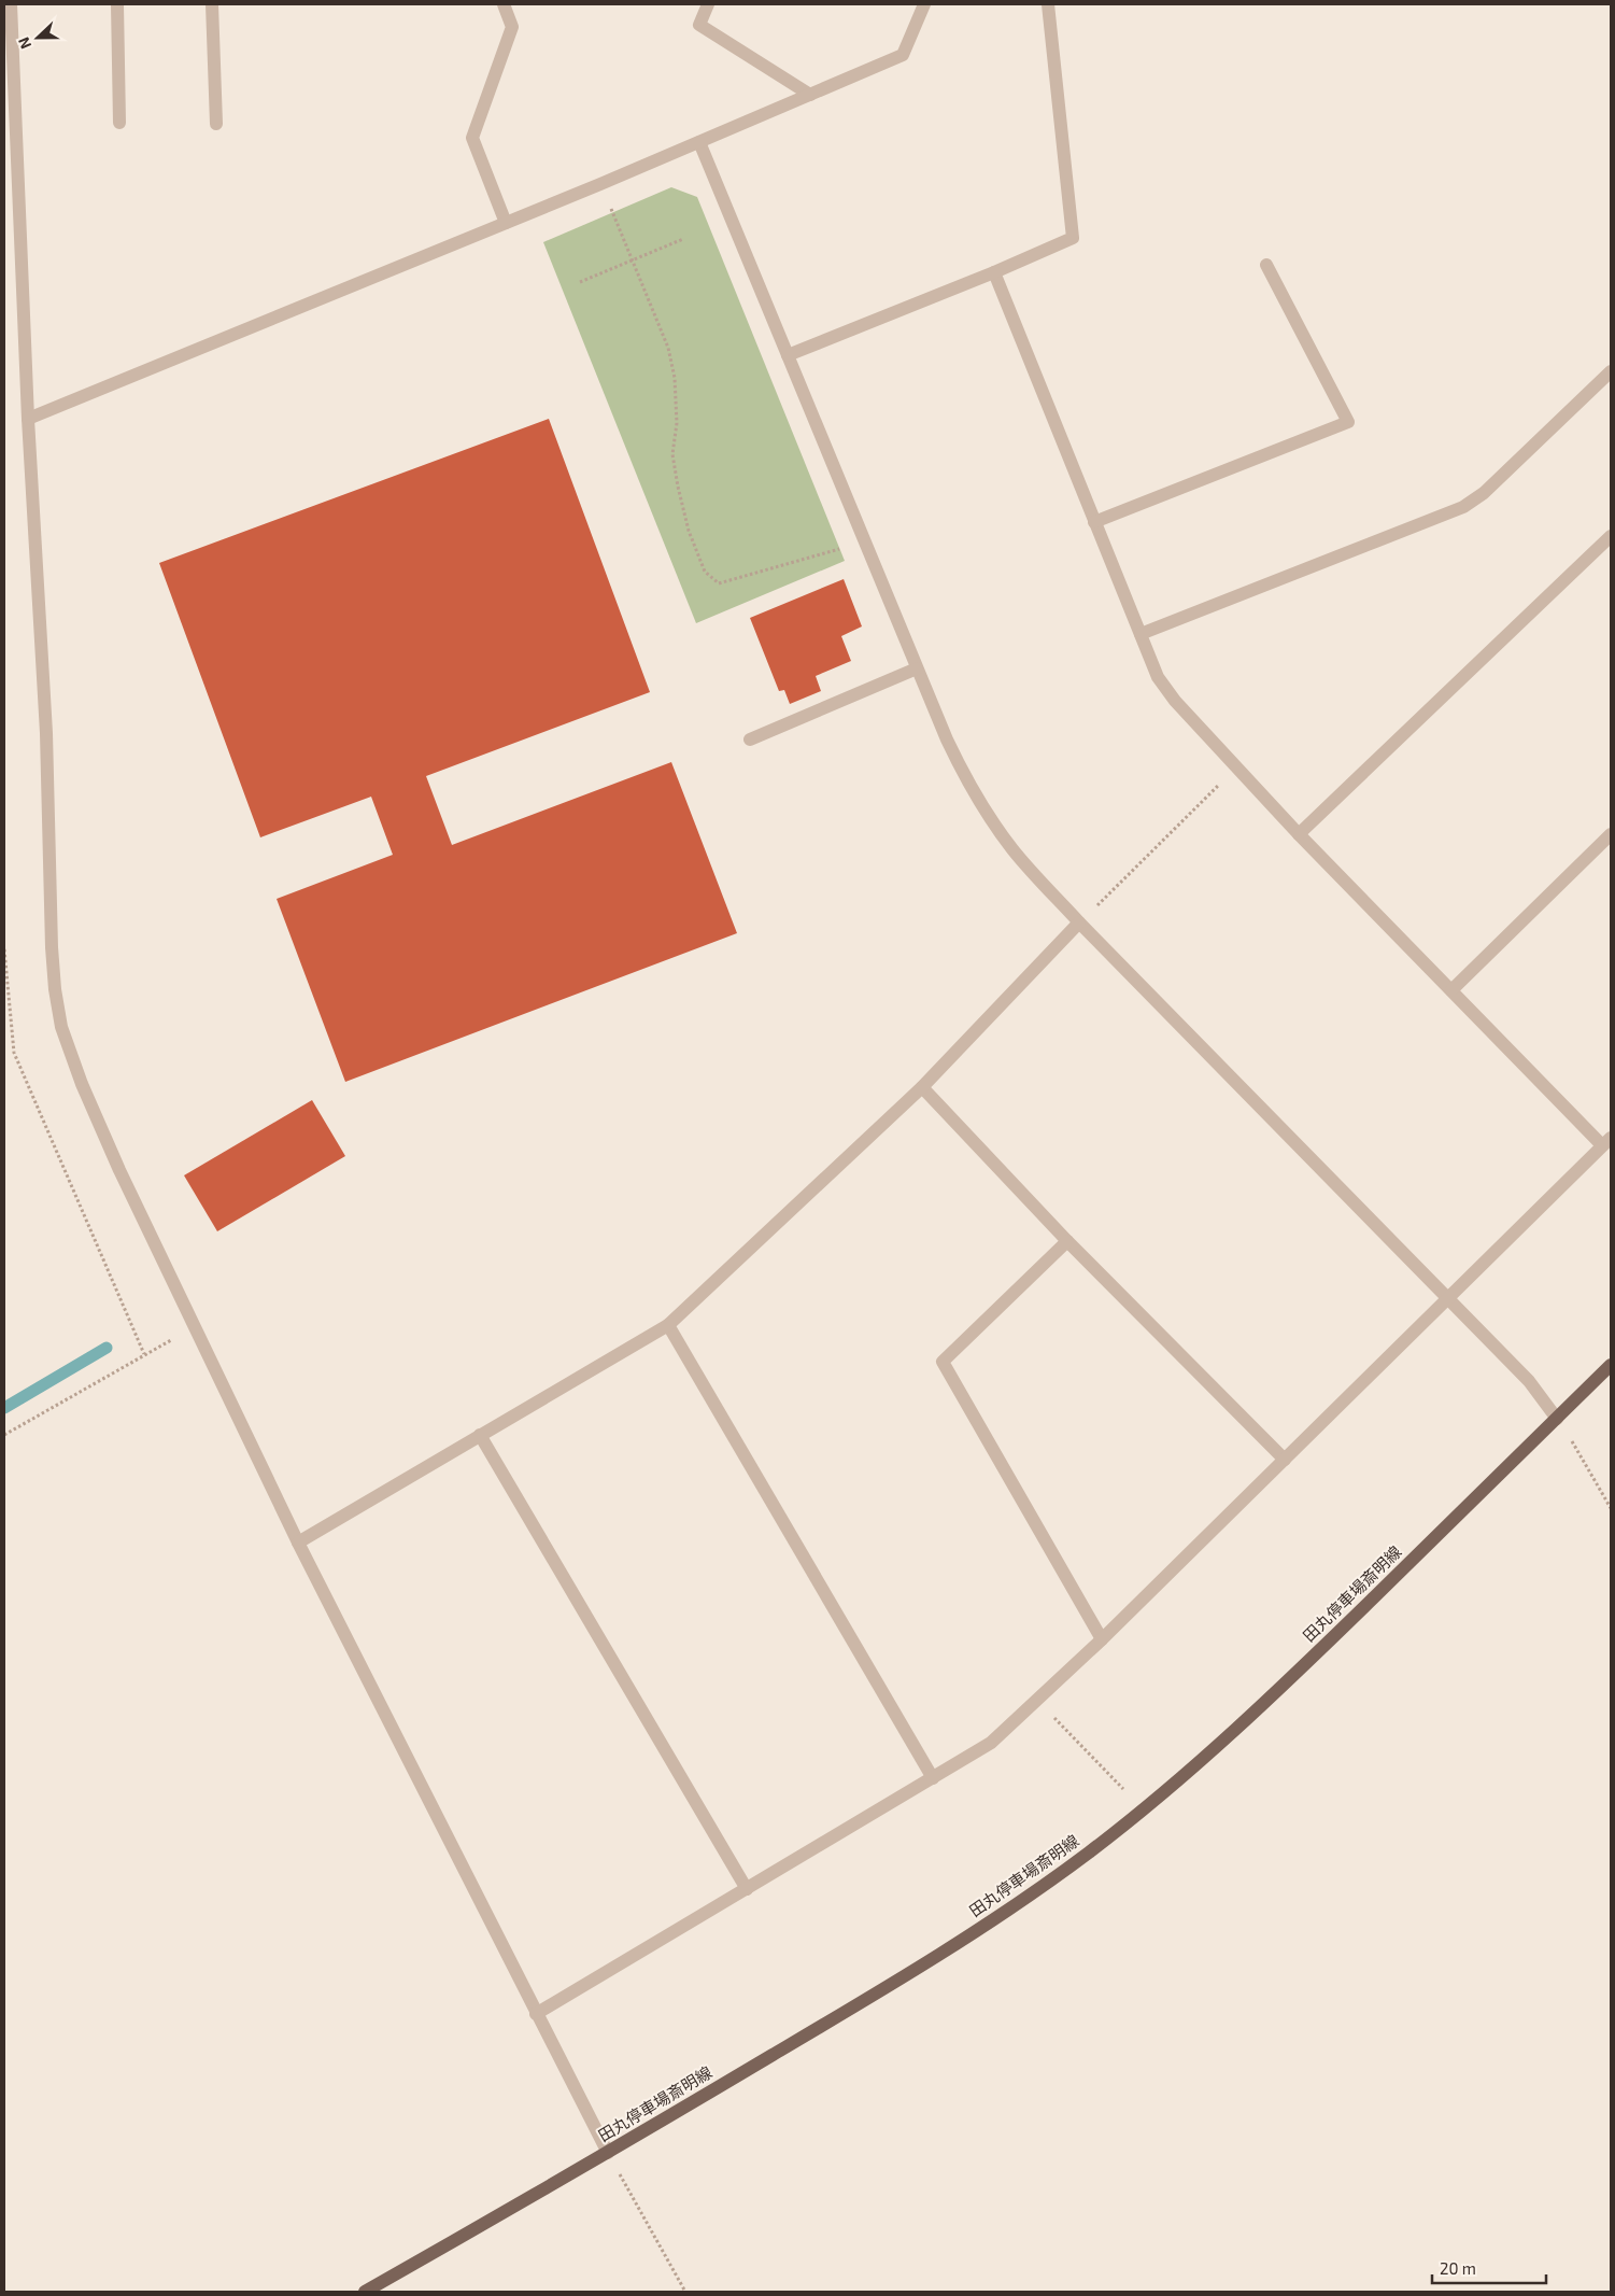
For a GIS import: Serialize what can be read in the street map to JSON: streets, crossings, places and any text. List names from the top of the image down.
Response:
{
  "streets": {
    "main road": ["田丸停車場斎明線"]
  },
  "scale_bar": "20 m",
  "north": "left"
}
